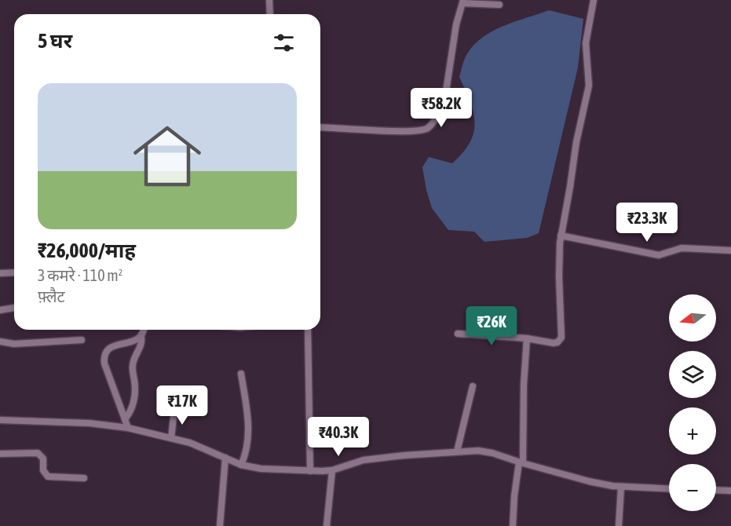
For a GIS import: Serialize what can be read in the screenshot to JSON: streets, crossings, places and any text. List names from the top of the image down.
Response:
{
  "north": "left",
  "page": {
    "heading": "5 घर",
    "list": [
      {
        "name": "₹26,000/माह",
        "note": "3 कमरे · 110 m² · फ़्लैट"
      }
    ],
    "price": [
      "₹58.2K",
      "₹23.3K",
      "₹26K",
      "₹17K",
      "₹40.3K"
    ],
    "map_buttons": ["+", "−"]
  }
}
